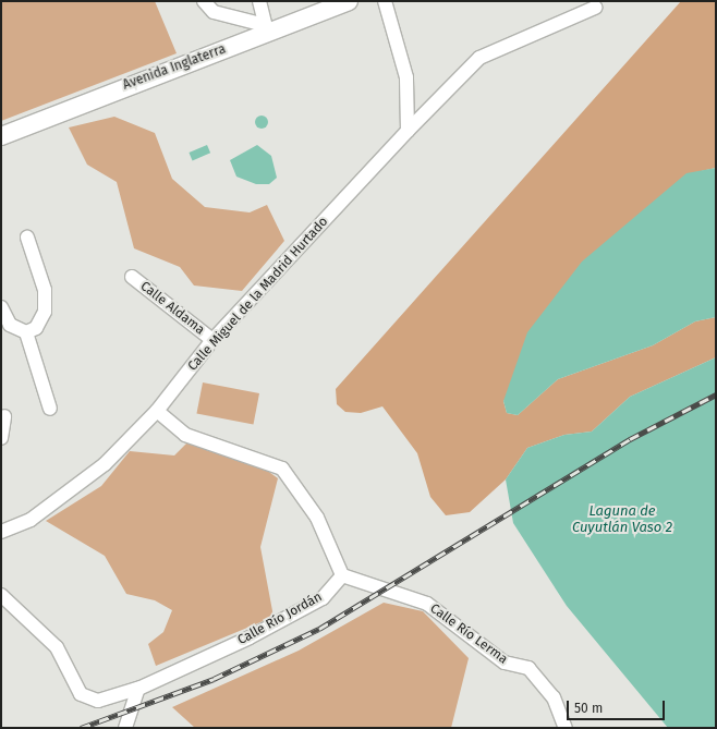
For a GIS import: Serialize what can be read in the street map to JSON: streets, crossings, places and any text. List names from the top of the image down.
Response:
{
  "streets": {
    "main road": ["Avenida Inglaterra"],
    "street": [
      "Calle Miguel de la Madrid Hurtado",
      "Calle Aldama",
      "Calle Río Jordán",
      "Calle Río Lerma"
    ]
  },
  "crossings": [
    ["Calle Miguel de la Madrid Hurtado", "Calle Aldama"],
    ["Calle Río Jordán", "Calle Río Lerma"]
  ],
  "water": ["Laguna de Cuyutlán Vaso 2"],
  "scale_bar": "50 m"
}
